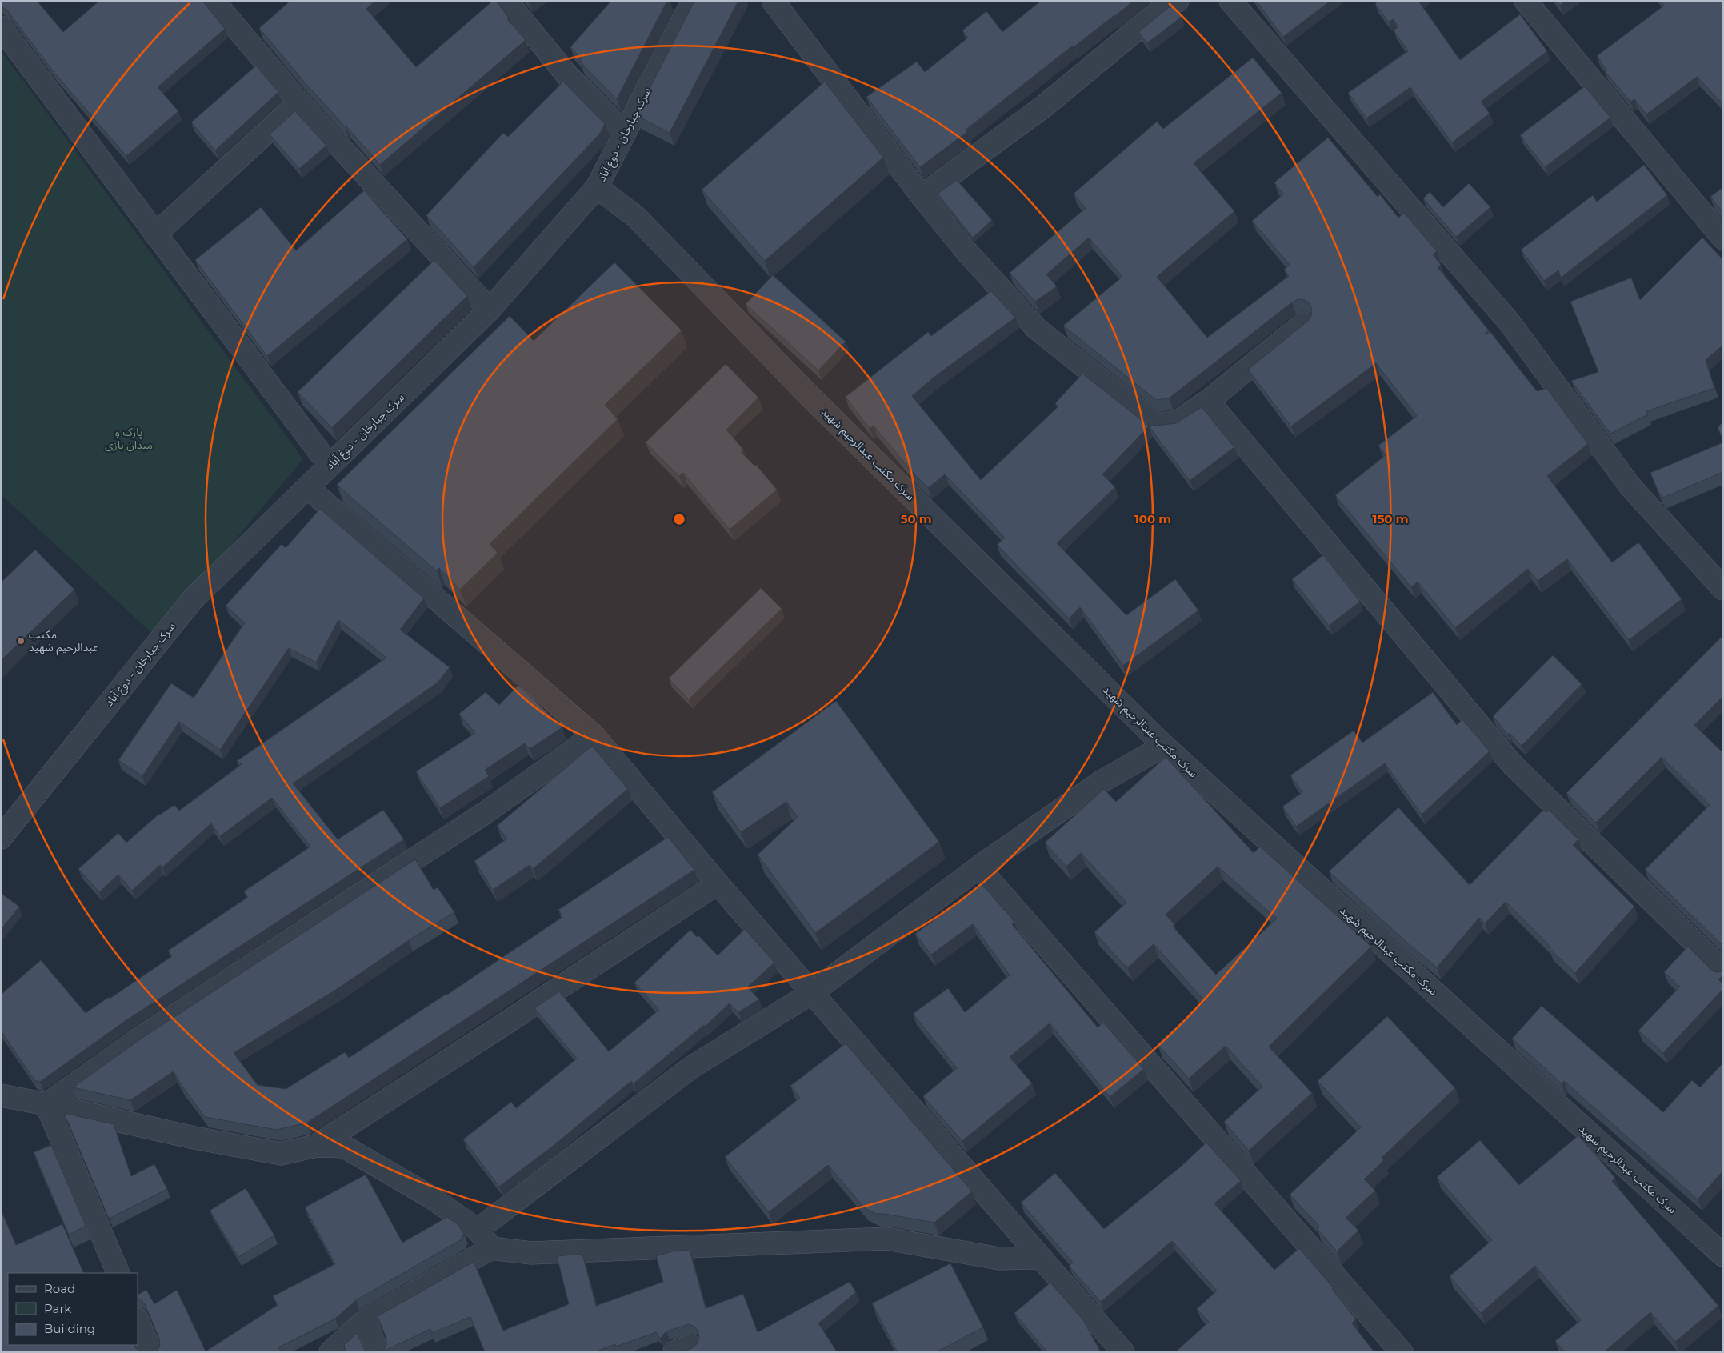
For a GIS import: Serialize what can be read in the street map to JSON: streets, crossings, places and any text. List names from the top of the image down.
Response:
{
  "streets": {
    "street": ["سرک جبارخان - دوغ آباد", "سرک مکتب عبدالرحیم شهید"]
  },
  "crossings": [
    ["سرک جبارخان - دوغ آباد", "سرک مکتب عبدالرحیم شهید"]
  ],
  "parks": ["پارک و میدان بازی"],
  "places": ["مکتب عبدالرحیم شهید"],
  "legend": ["Road", "Park", "Building"],
  "rings": ["50 m", "100 m", "150 m"]
}
